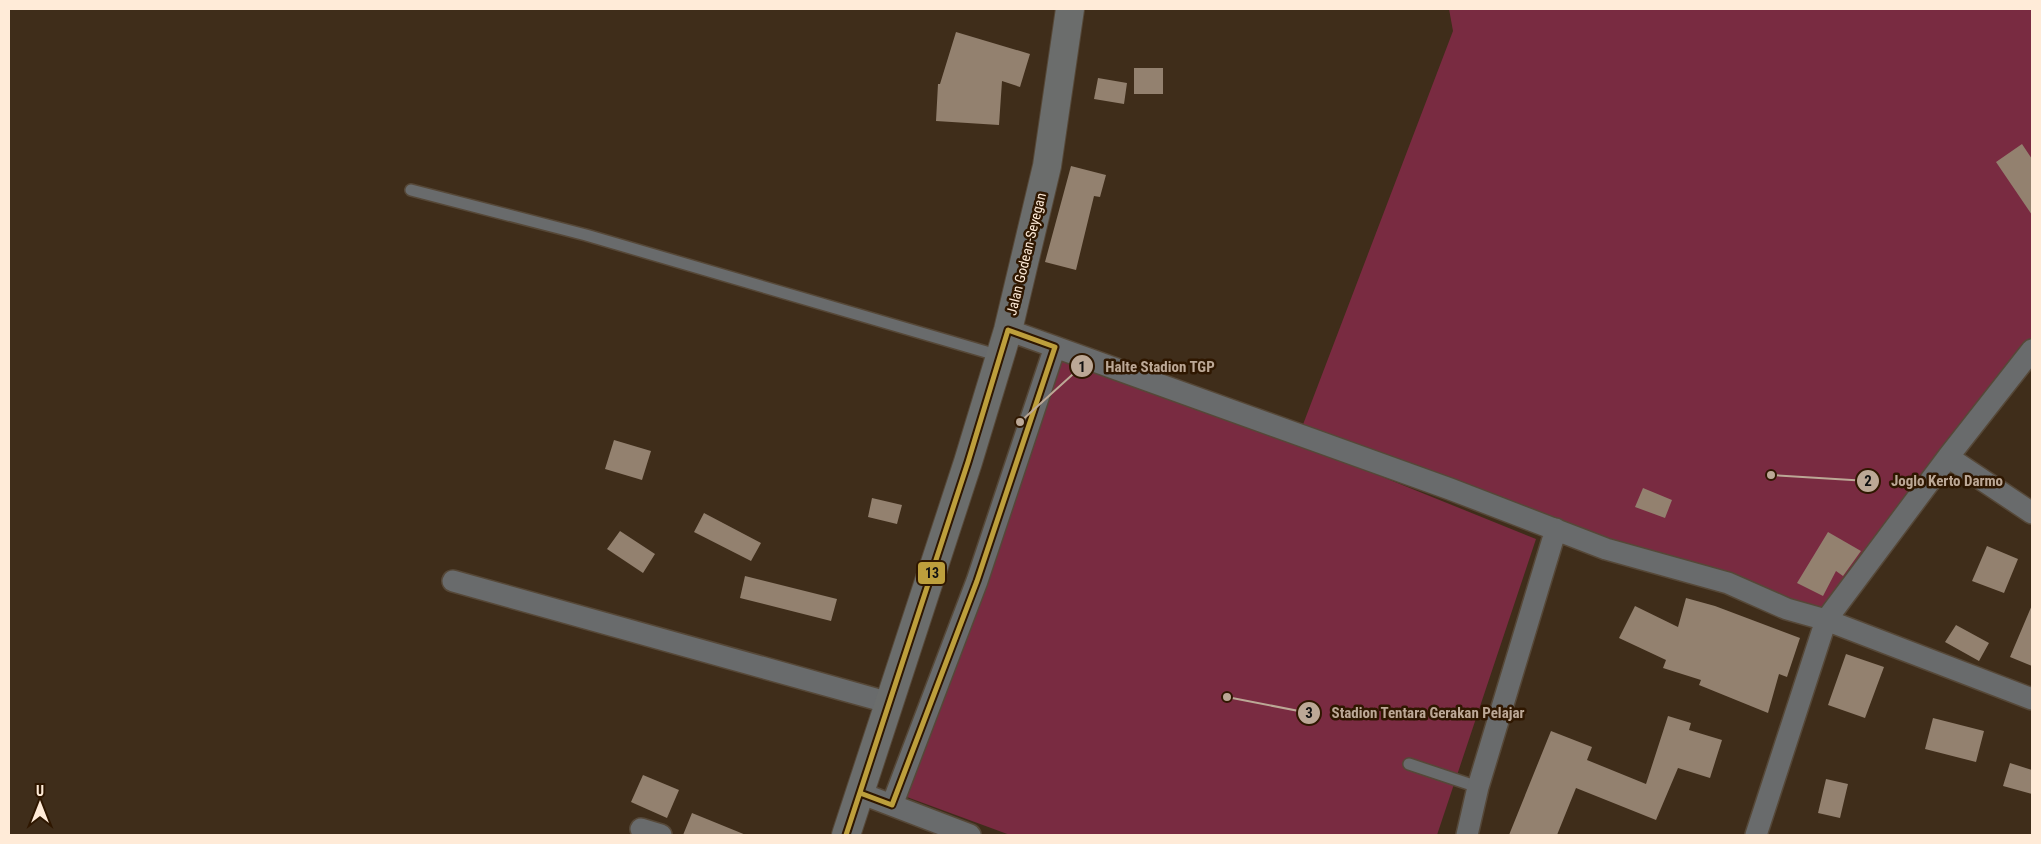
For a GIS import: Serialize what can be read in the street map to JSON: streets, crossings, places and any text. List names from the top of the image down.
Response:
{
  "streets": {
    "main road": ["Jalan Godean-Seyegan"]
  },
  "places": ["Halte Stadion TGP", "Joglo Kerto Darmo", "Stadion Tentara Gerakan Pelajar"],
  "lines": ["transit line 13"],
  "north": "top"
}
